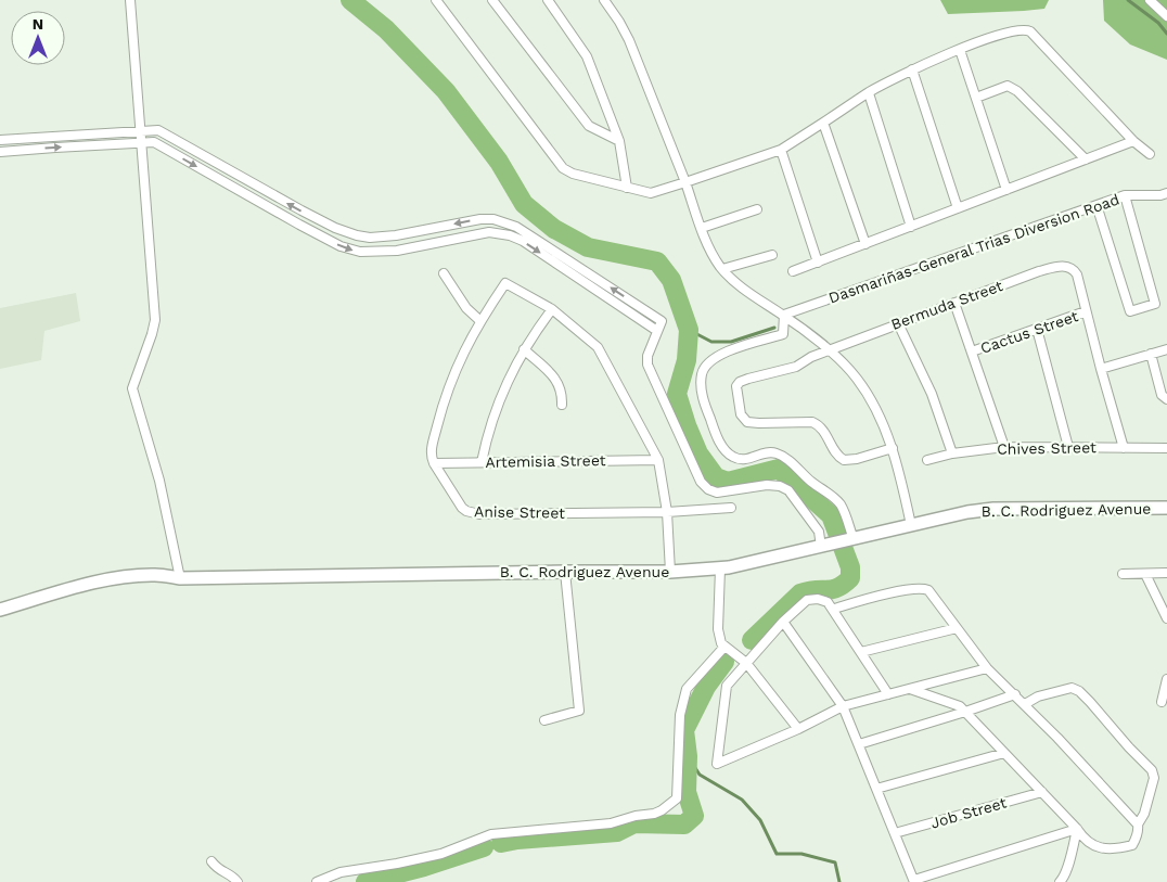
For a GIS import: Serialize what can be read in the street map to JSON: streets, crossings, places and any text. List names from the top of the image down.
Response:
{
  "streets": {
    "street": [
      "Dasmariñas-General Trias Diversion Road",
      "Bermuda Street",
      "Cactus Street",
      "Chives Street",
      "Artemisia Street",
      "B. C. Rodriguez Avenue",
      "Anise Street",
      "Job Street"
    ]
  },
  "crossings": [
    ["Bermuda Street", "Cactus Street"],
    ["Artemisia Street", "Anise Street"]
  ],
  "north": "top"
}
